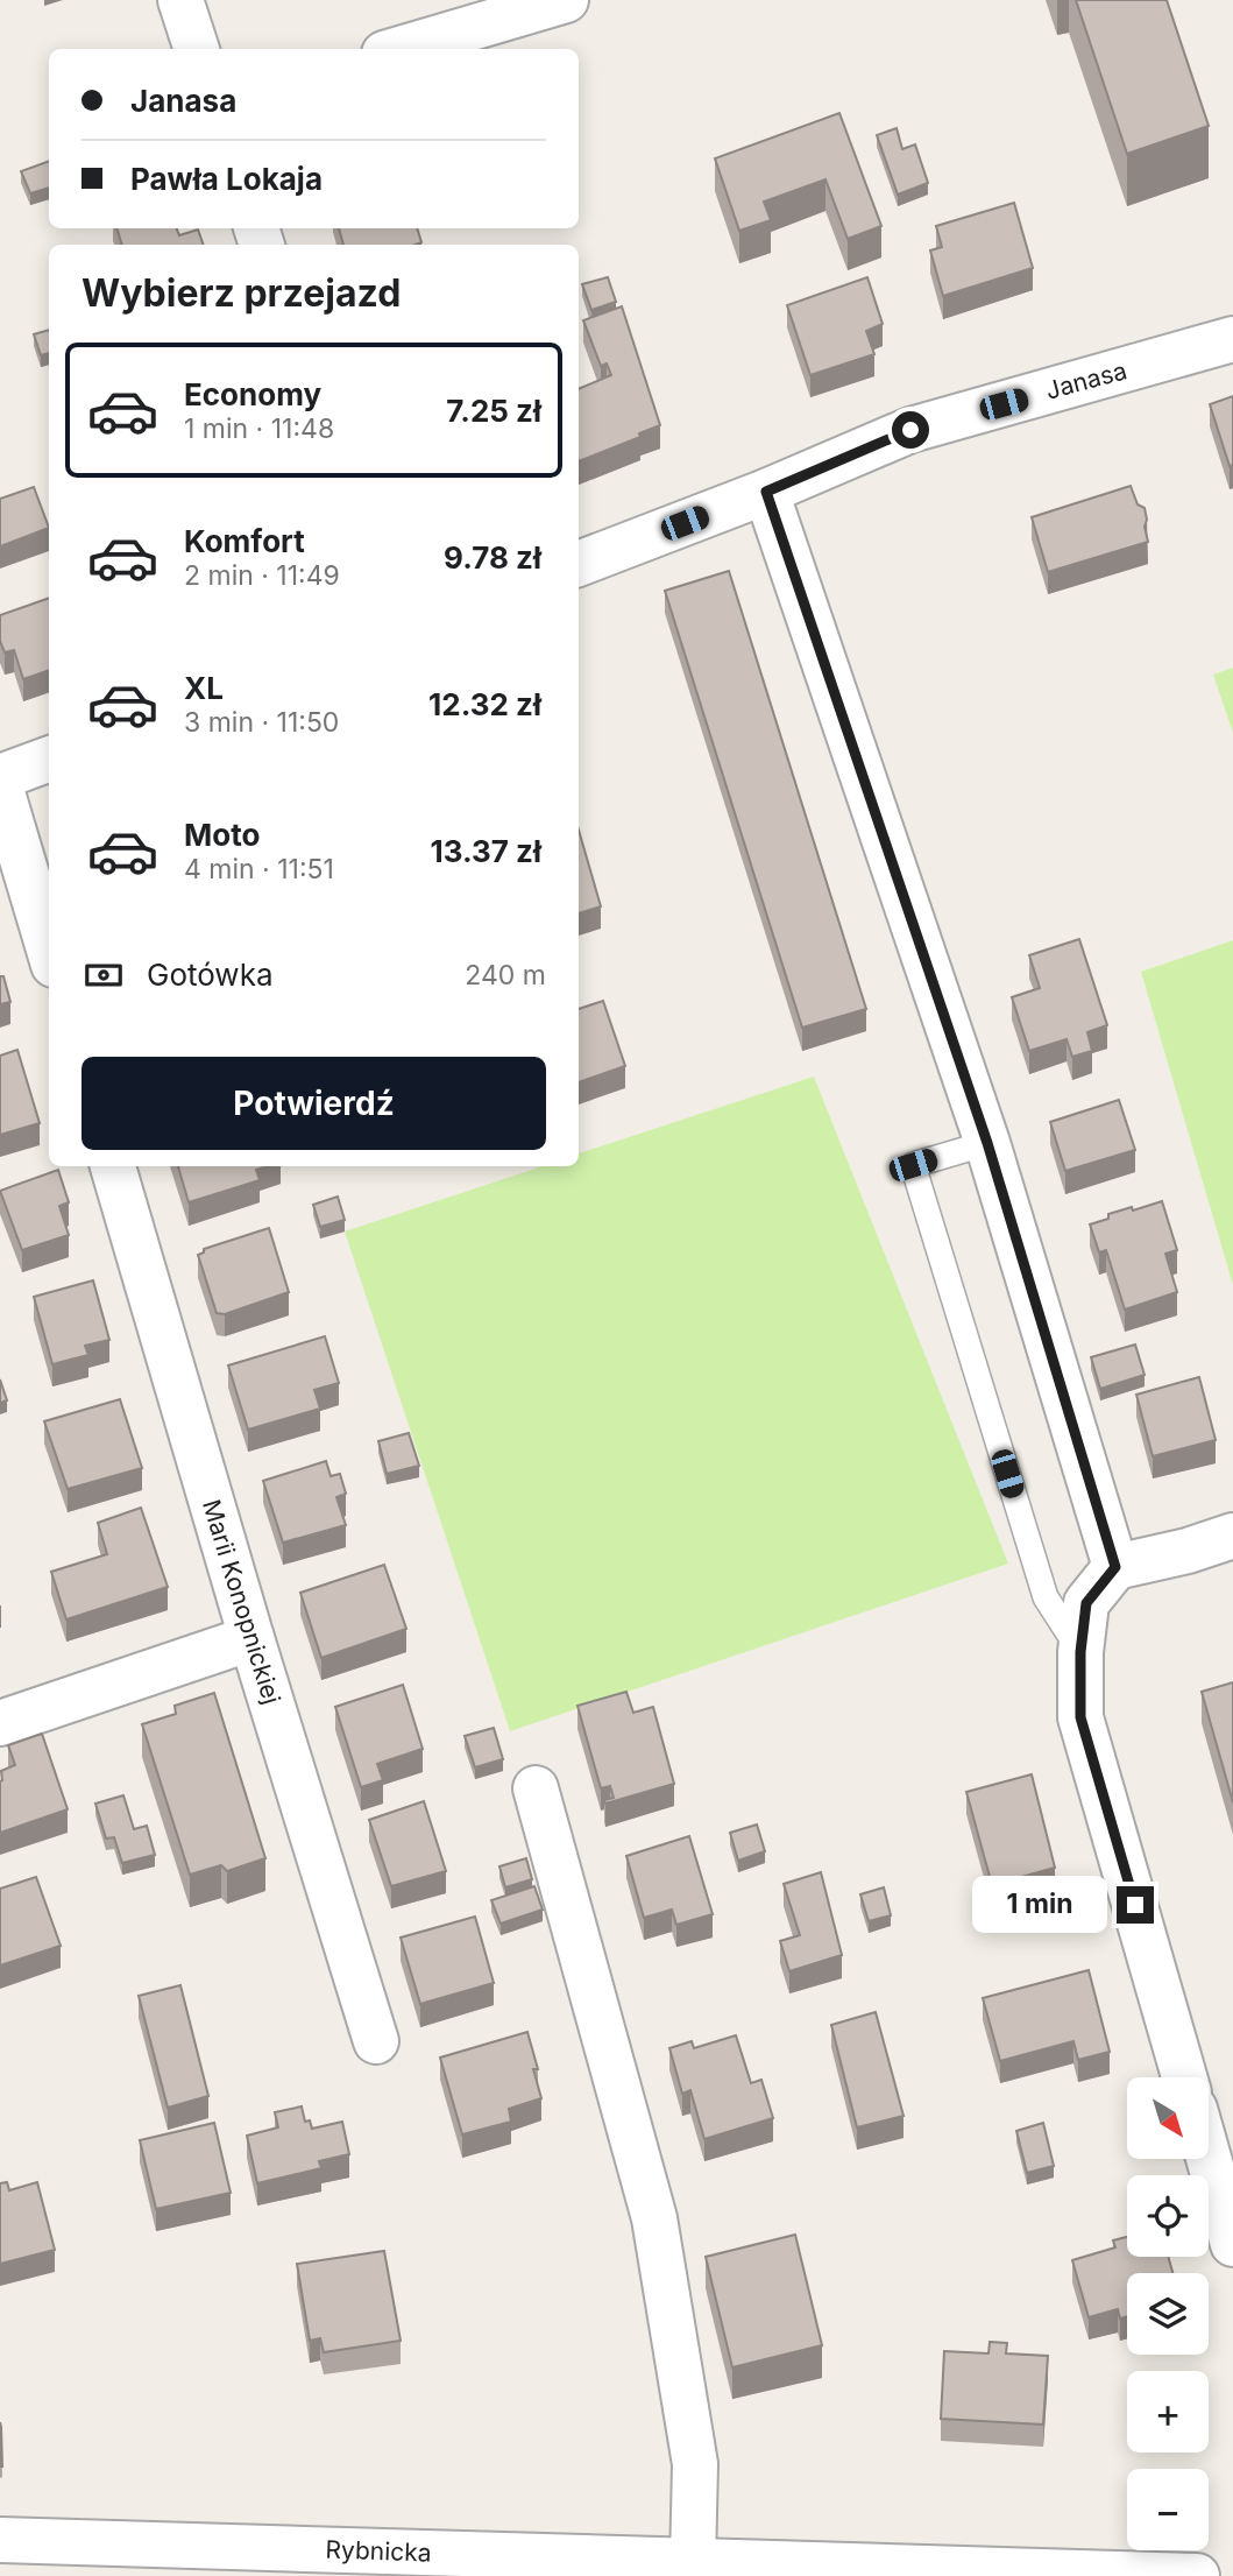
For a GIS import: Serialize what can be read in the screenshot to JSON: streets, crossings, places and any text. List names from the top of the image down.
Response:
{
  "streets": {
    "street": ["Janasa", "Marii Konopnickiej", "Rybnicka"]
  },
  "north": "bottom right",
  "page": {
    "banner": ["Janasa", "Pawła Lokaja"],
    "heading": "Wybierz przejazd",
    "list": [
      {
        "name": "Economy",
        "note": "1 min · 11:48",
        "value": "7.25 zł"
      },
      {
        "name": "Komfort",
        "note": "2 min · 11:49",
        "value": "9.78 zł"
      },
      {
        "name": "XL",
        "note": "3 min · 11:50",
        "value": "12.32 zł"
      },
      {
        "name": "Moto",
        "note": "4 min · 11:51",
        "value": "13.37 zł"
      }
    ],
    "pay": ["Gotówka", "240 m"],
    "buttons": "Potwierdź",
    "bubble": "1 min",
    "map_buttons": ["+", "−"]
  }
}
